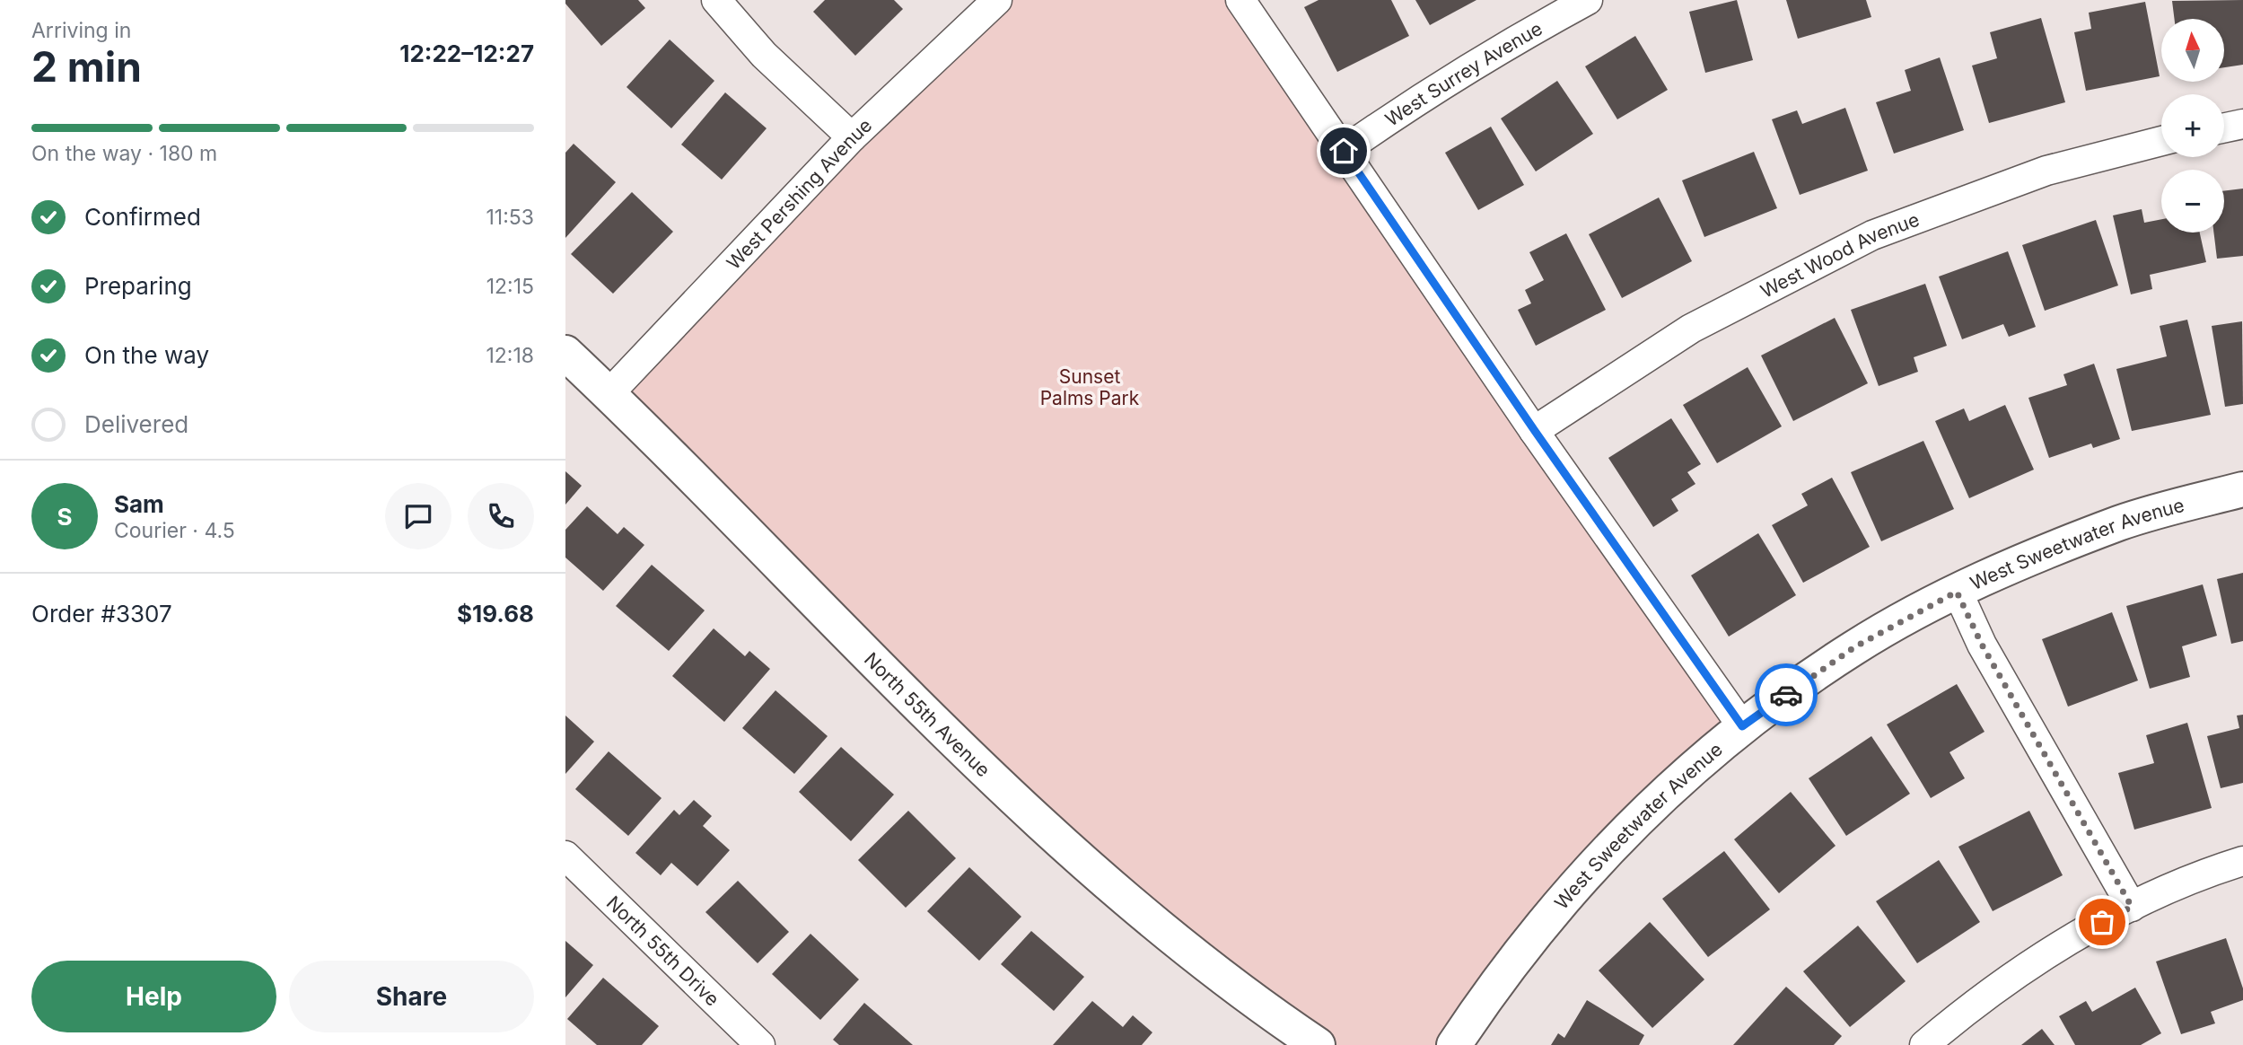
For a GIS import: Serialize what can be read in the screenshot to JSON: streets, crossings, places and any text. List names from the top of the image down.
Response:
{
  "streets": {
    "street": [
      "West Surrey Avenue",
      "West Pershing Avenue",
      "West Wood Avenue",
      "West Sweetwater Avenue",
      "North 55th Avenue",
      "North 55th Drive"
    ]
  },
  "crossings": [
    ["West Pershing Avenue", "North 55th Avenue"]
  ],
  "parks": ["Sunset Palms Park"],
  "north": "top",
  "page": {
    "heading": ["2 min", "Arriving in", "12:22–12:27"],
    "panel": [
      "Sam",
      "Courier · 4.5",
      "Order #3307",
      "$19.68"
    ],
    "map_buttons": ["+", "−"],
    "bar": "On the way · 180 m",
    "list": [
      ["Confirmed", "11:53"],
      ["Preparing", "12:15"],
      ["On the way", "12:18"],
      "Delivered"
    ],
    "round": "S",
    "buttons": ["Help", "Share"]
  }
}
